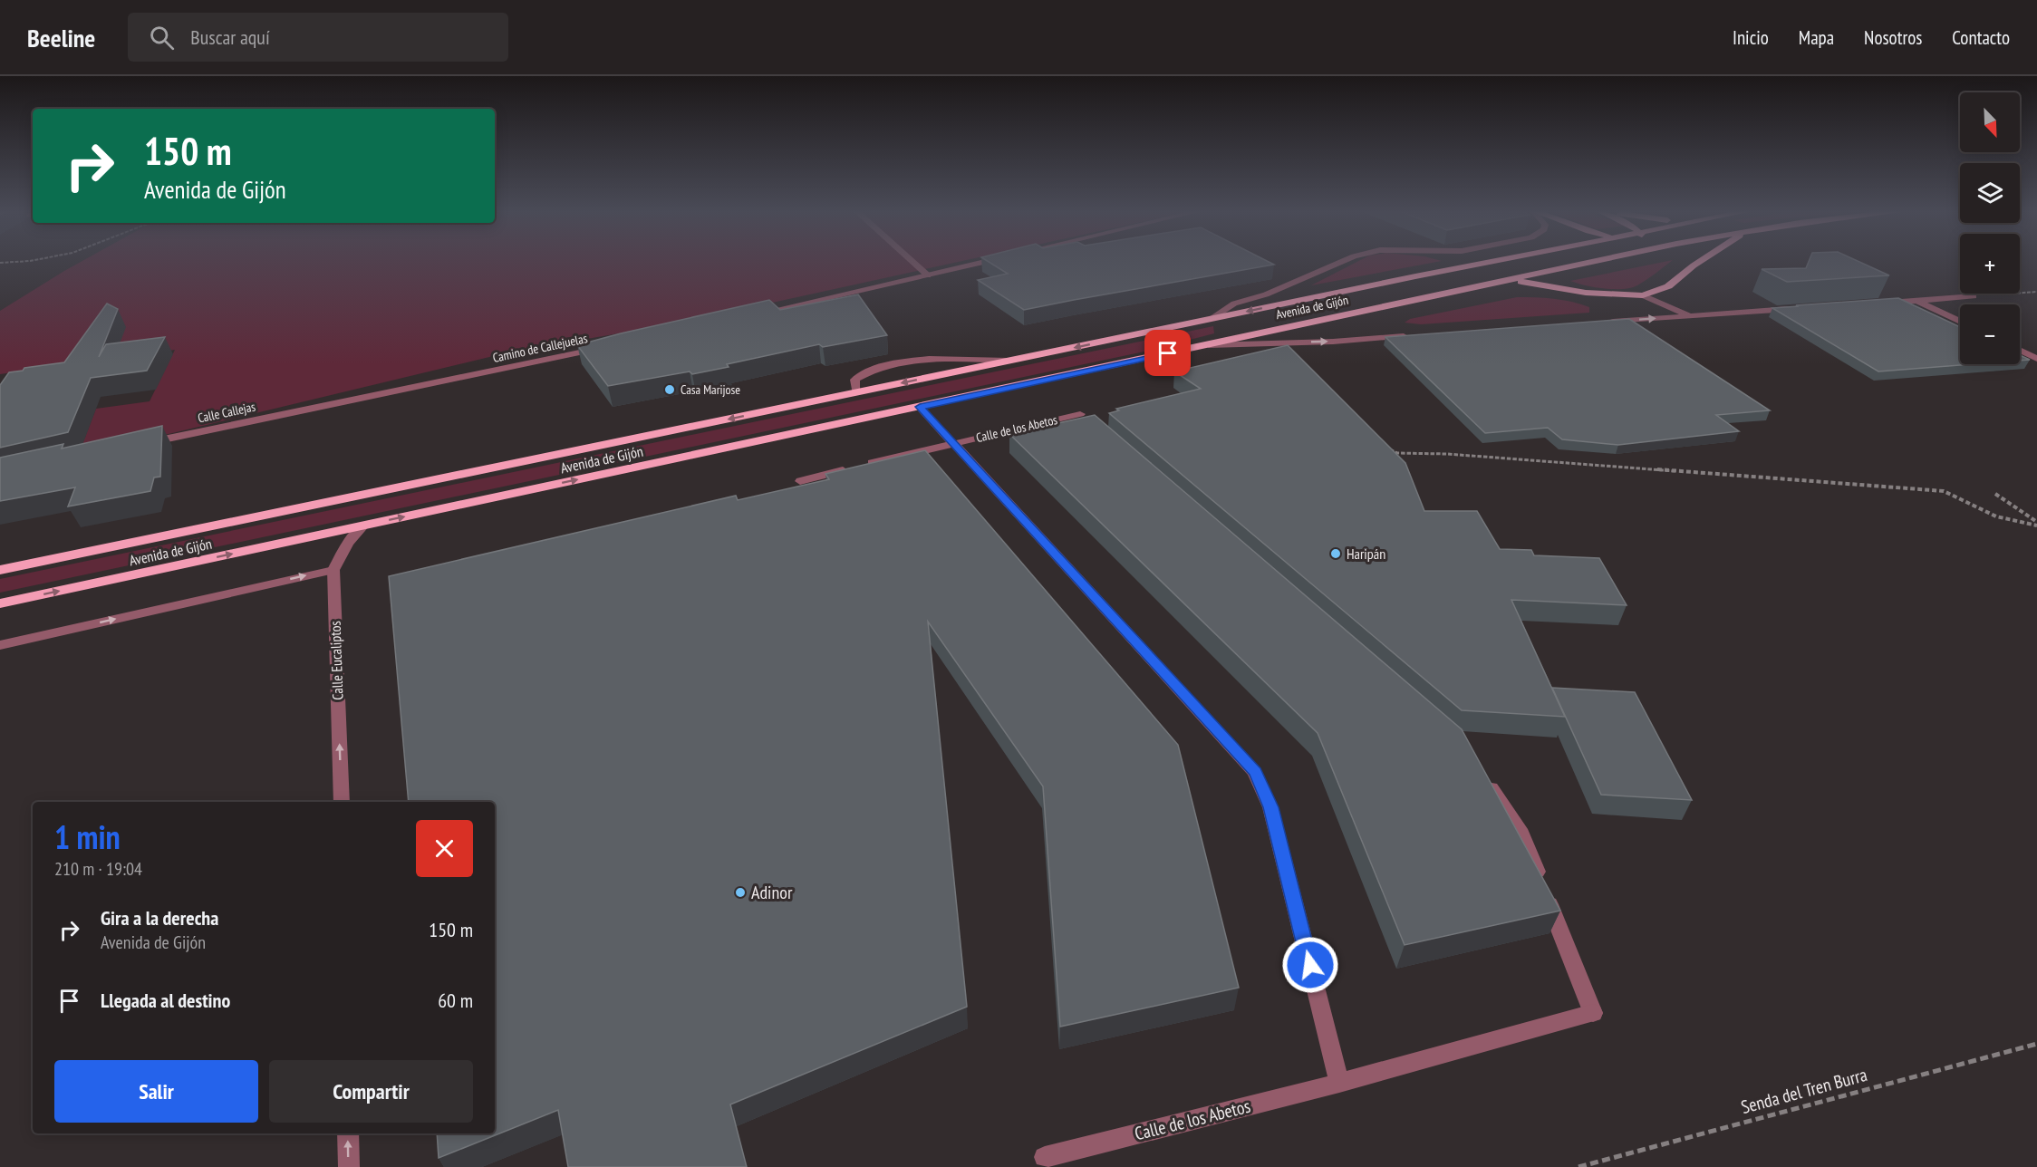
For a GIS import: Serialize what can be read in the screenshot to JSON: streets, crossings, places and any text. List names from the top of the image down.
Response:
{
  "streets": {
    "highway": ["Avenida de Gijón"],
    "street": [
      "Camino de Callejuelas",
      "Calle Callejas",
      "Calle de los Abetos",
      "Calle Eucaliptos"
    ],
    "path": ["Senda del Tren Burra"]
  },
  "crossings": [
    ["Avenida de Gijón", "Calle de los Abetos"],
    ["Camino de Callejuelas", "Calle Callejas"]
  ],
  "one_way": ["Calle Eucaliptos"],
  "places": ["Casa Marijose", "Haripán", "Adinor"],
  "north": "bottom right",
  "page": {
    "header": "Beeline",
    "search": "Buscar aquí",
    "nav": [
      "Inicio",
      "Mapa",
      "Nosotros",
      "Contacto"
    ],
    "map_buttons": ["+", "−"],
    "turn": ["150 m", "Avenida de Gijón"],
    "heading": ["1 min", "210 m · 19:04"],
    "list": [
      {
        "name": "Gira a la derecha",
        "note": "Avenida de Gijón",
        "value": "150 m"
      },
      {
        "name": "Llegada al destino",
        "value": "60 m"
      }
    ],
    "buttons": ["Salir", "Compartir"]
  }
}
